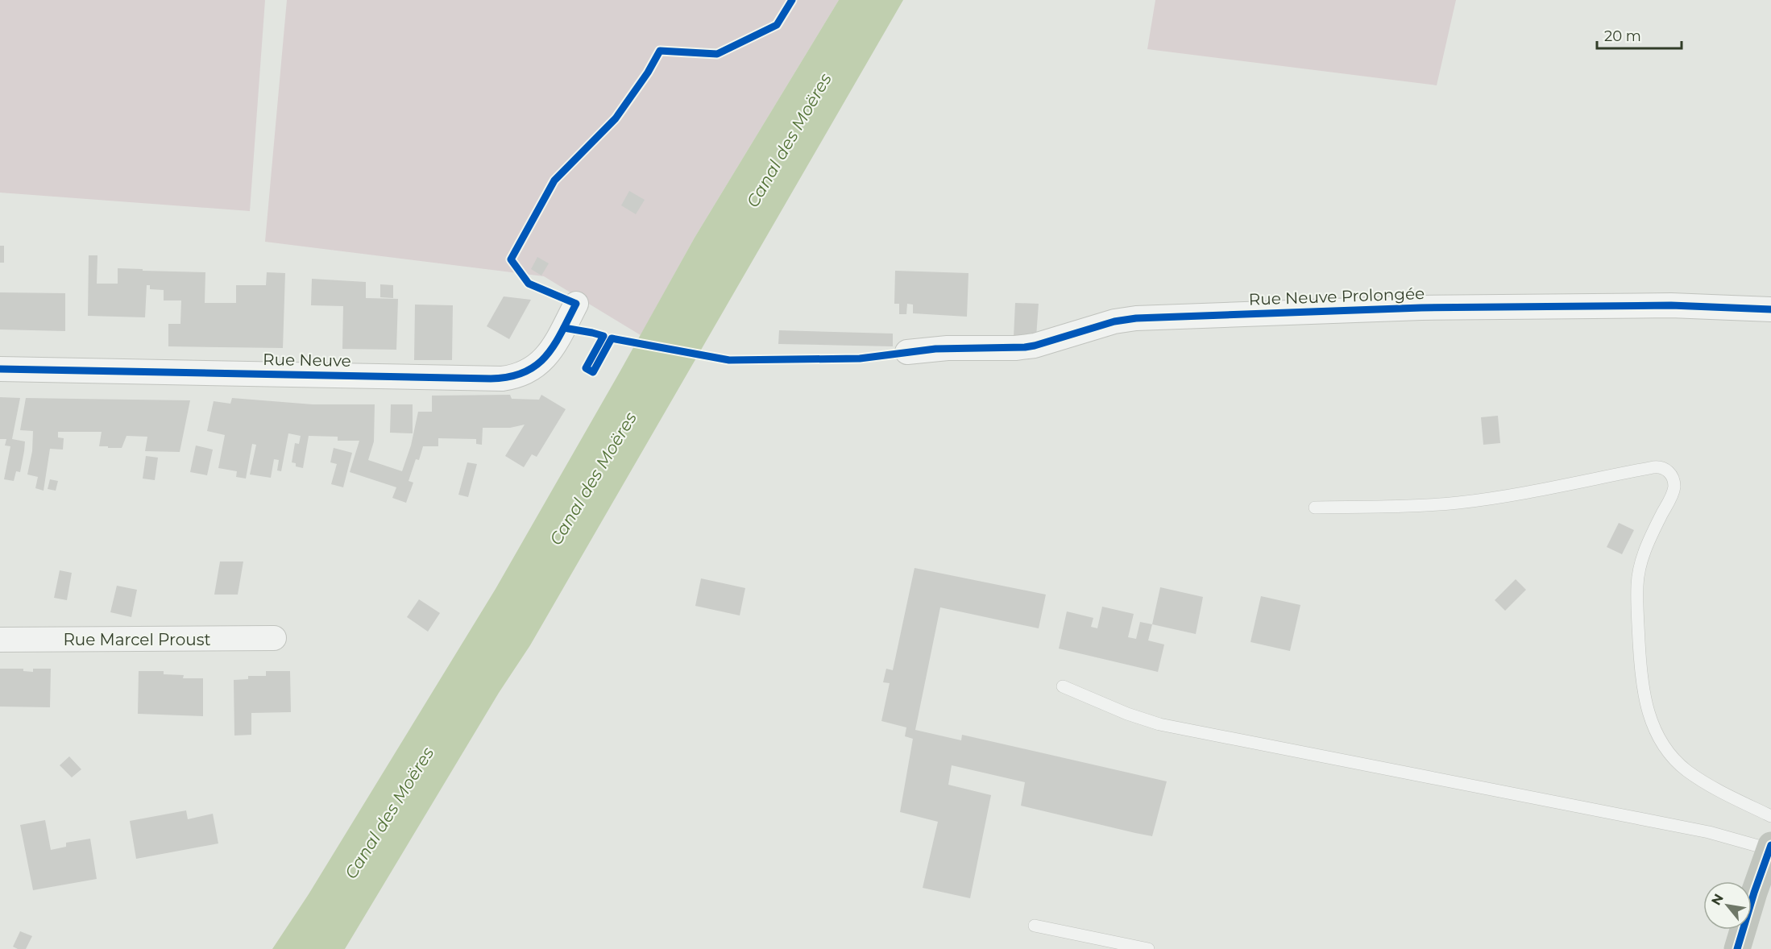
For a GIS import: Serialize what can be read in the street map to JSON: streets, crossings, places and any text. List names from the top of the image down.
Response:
{
  "streets": {
    "street": ["Rue Neuve Prolongée", "Rue Neuve", "Rue Marcel Proust"]
  },
  "water": ["Canal des Moëres"],
  "scale_bar": "20 m",
  "north": "top left"
}
